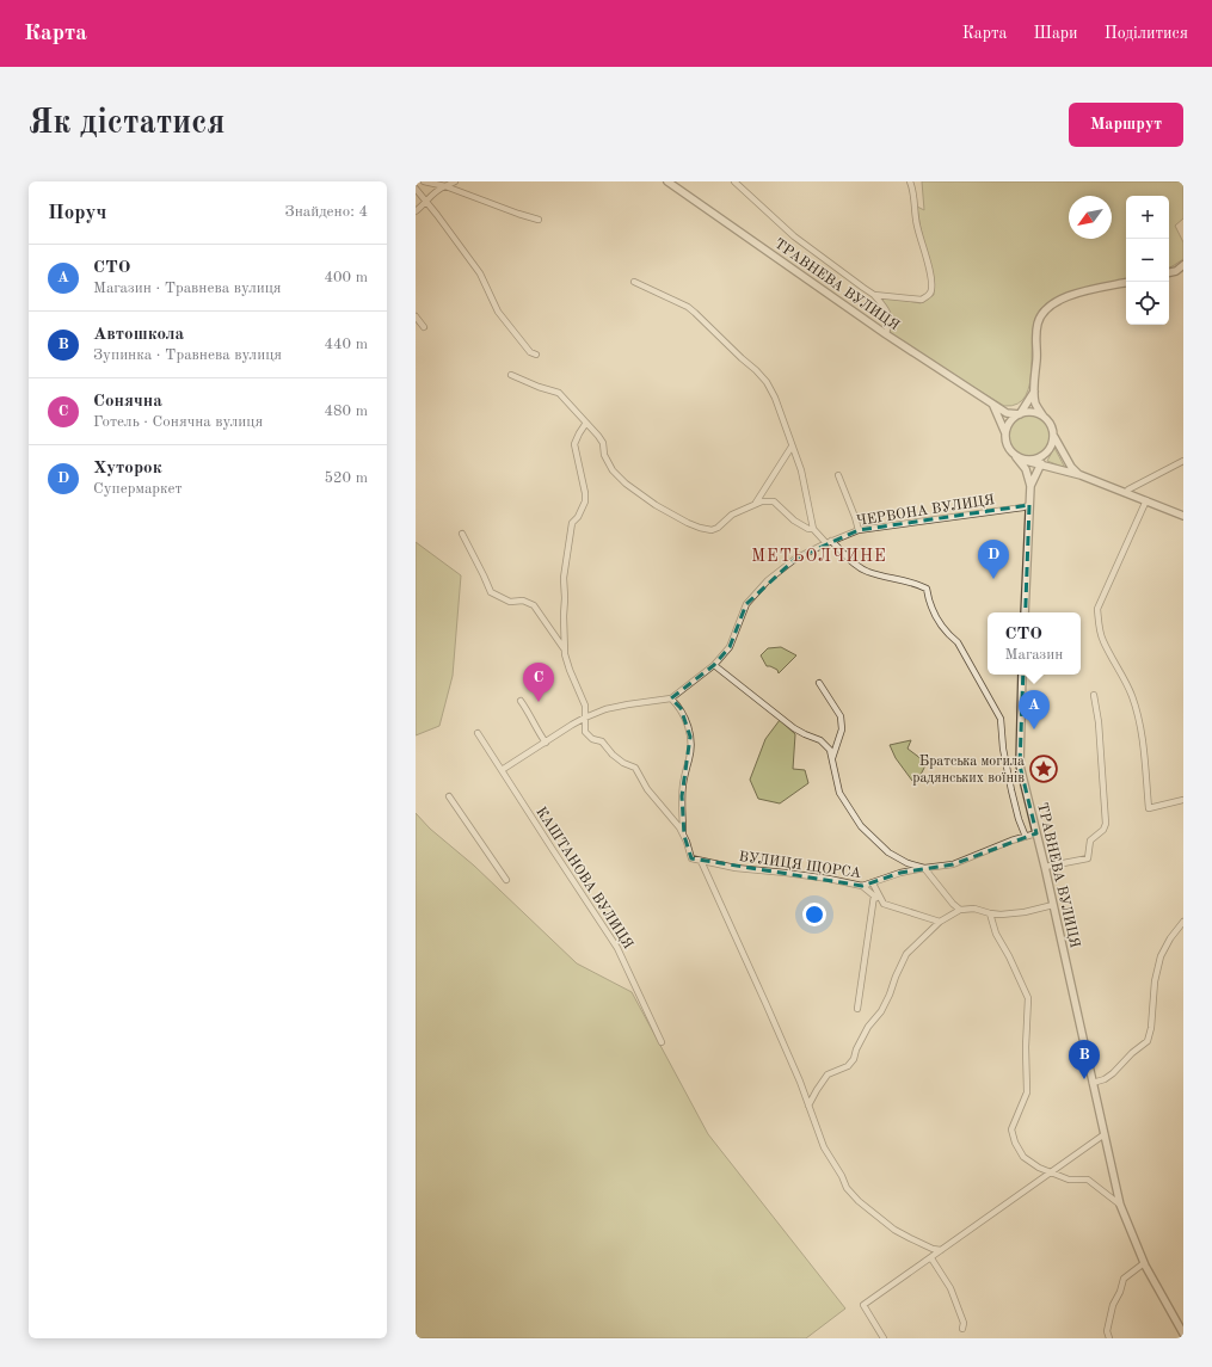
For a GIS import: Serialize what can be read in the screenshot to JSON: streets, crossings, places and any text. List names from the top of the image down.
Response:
{
  "streets": {
    "street": [
      "ТРАВНЕВА ВУЛИЦЯ",
      "ЧЕРВОНА ВУЛИЦЯ",
      "ВУЛИЦЯ ЩОРСА",
      "КАШТАНОВА ВУЛИЦЯ"
    ]
  },
  "crossings": [
    ["ТРАВНЕВА ВУЛИЦЯ", "ВУЛИЦЯ ЩОРСА"],
    ["ЧЕРВОНА ВУЛИЦЯ", "КАШТАНОВА ВУЛИЦЯ"]
  ],
  "districts": ["МЕТЬОЛЧИНЕ"],
  "places": {
    "place": ["Братська могила радянських воїнів"]
  },
  "north": "bottom left",
  "page": {
    "header": "Карта",
    "nav": ["Карта", "Шари", "Поділитися"],
    "buttons": "Маршрут",
    "title": "Як дістатися",
    "heading": ["Поруч", "Знайдено: 4"],
    "map_buttons": ["+", "−"],
    "list": [
      {
        "mark": "A",
        "name": "СТО",
        "note": "Магазин · Травнева вулиця",
        "value": "400 m"
      },
      {
        "mark": "B",
        "name": "Автошкола",
        "note": "Зупинка · Травнева вулиця",
        "value": "440 m"
      },
      {
        "mark": "C",
        "name": "Сонячна",
        "note": "Готель · Сонячна вулиця",
        "value": "480 m"
      },
      {
        "mark": "D",
        "name": "Хуторок",
        "note": "Супермаркет",
        "value": "520 m"
      }
    ],
    "pins": [
      "D",
      "C",
      "A",
      "B"
    ],
    "popup": ["СТО", "Магазин"]
  }
}
